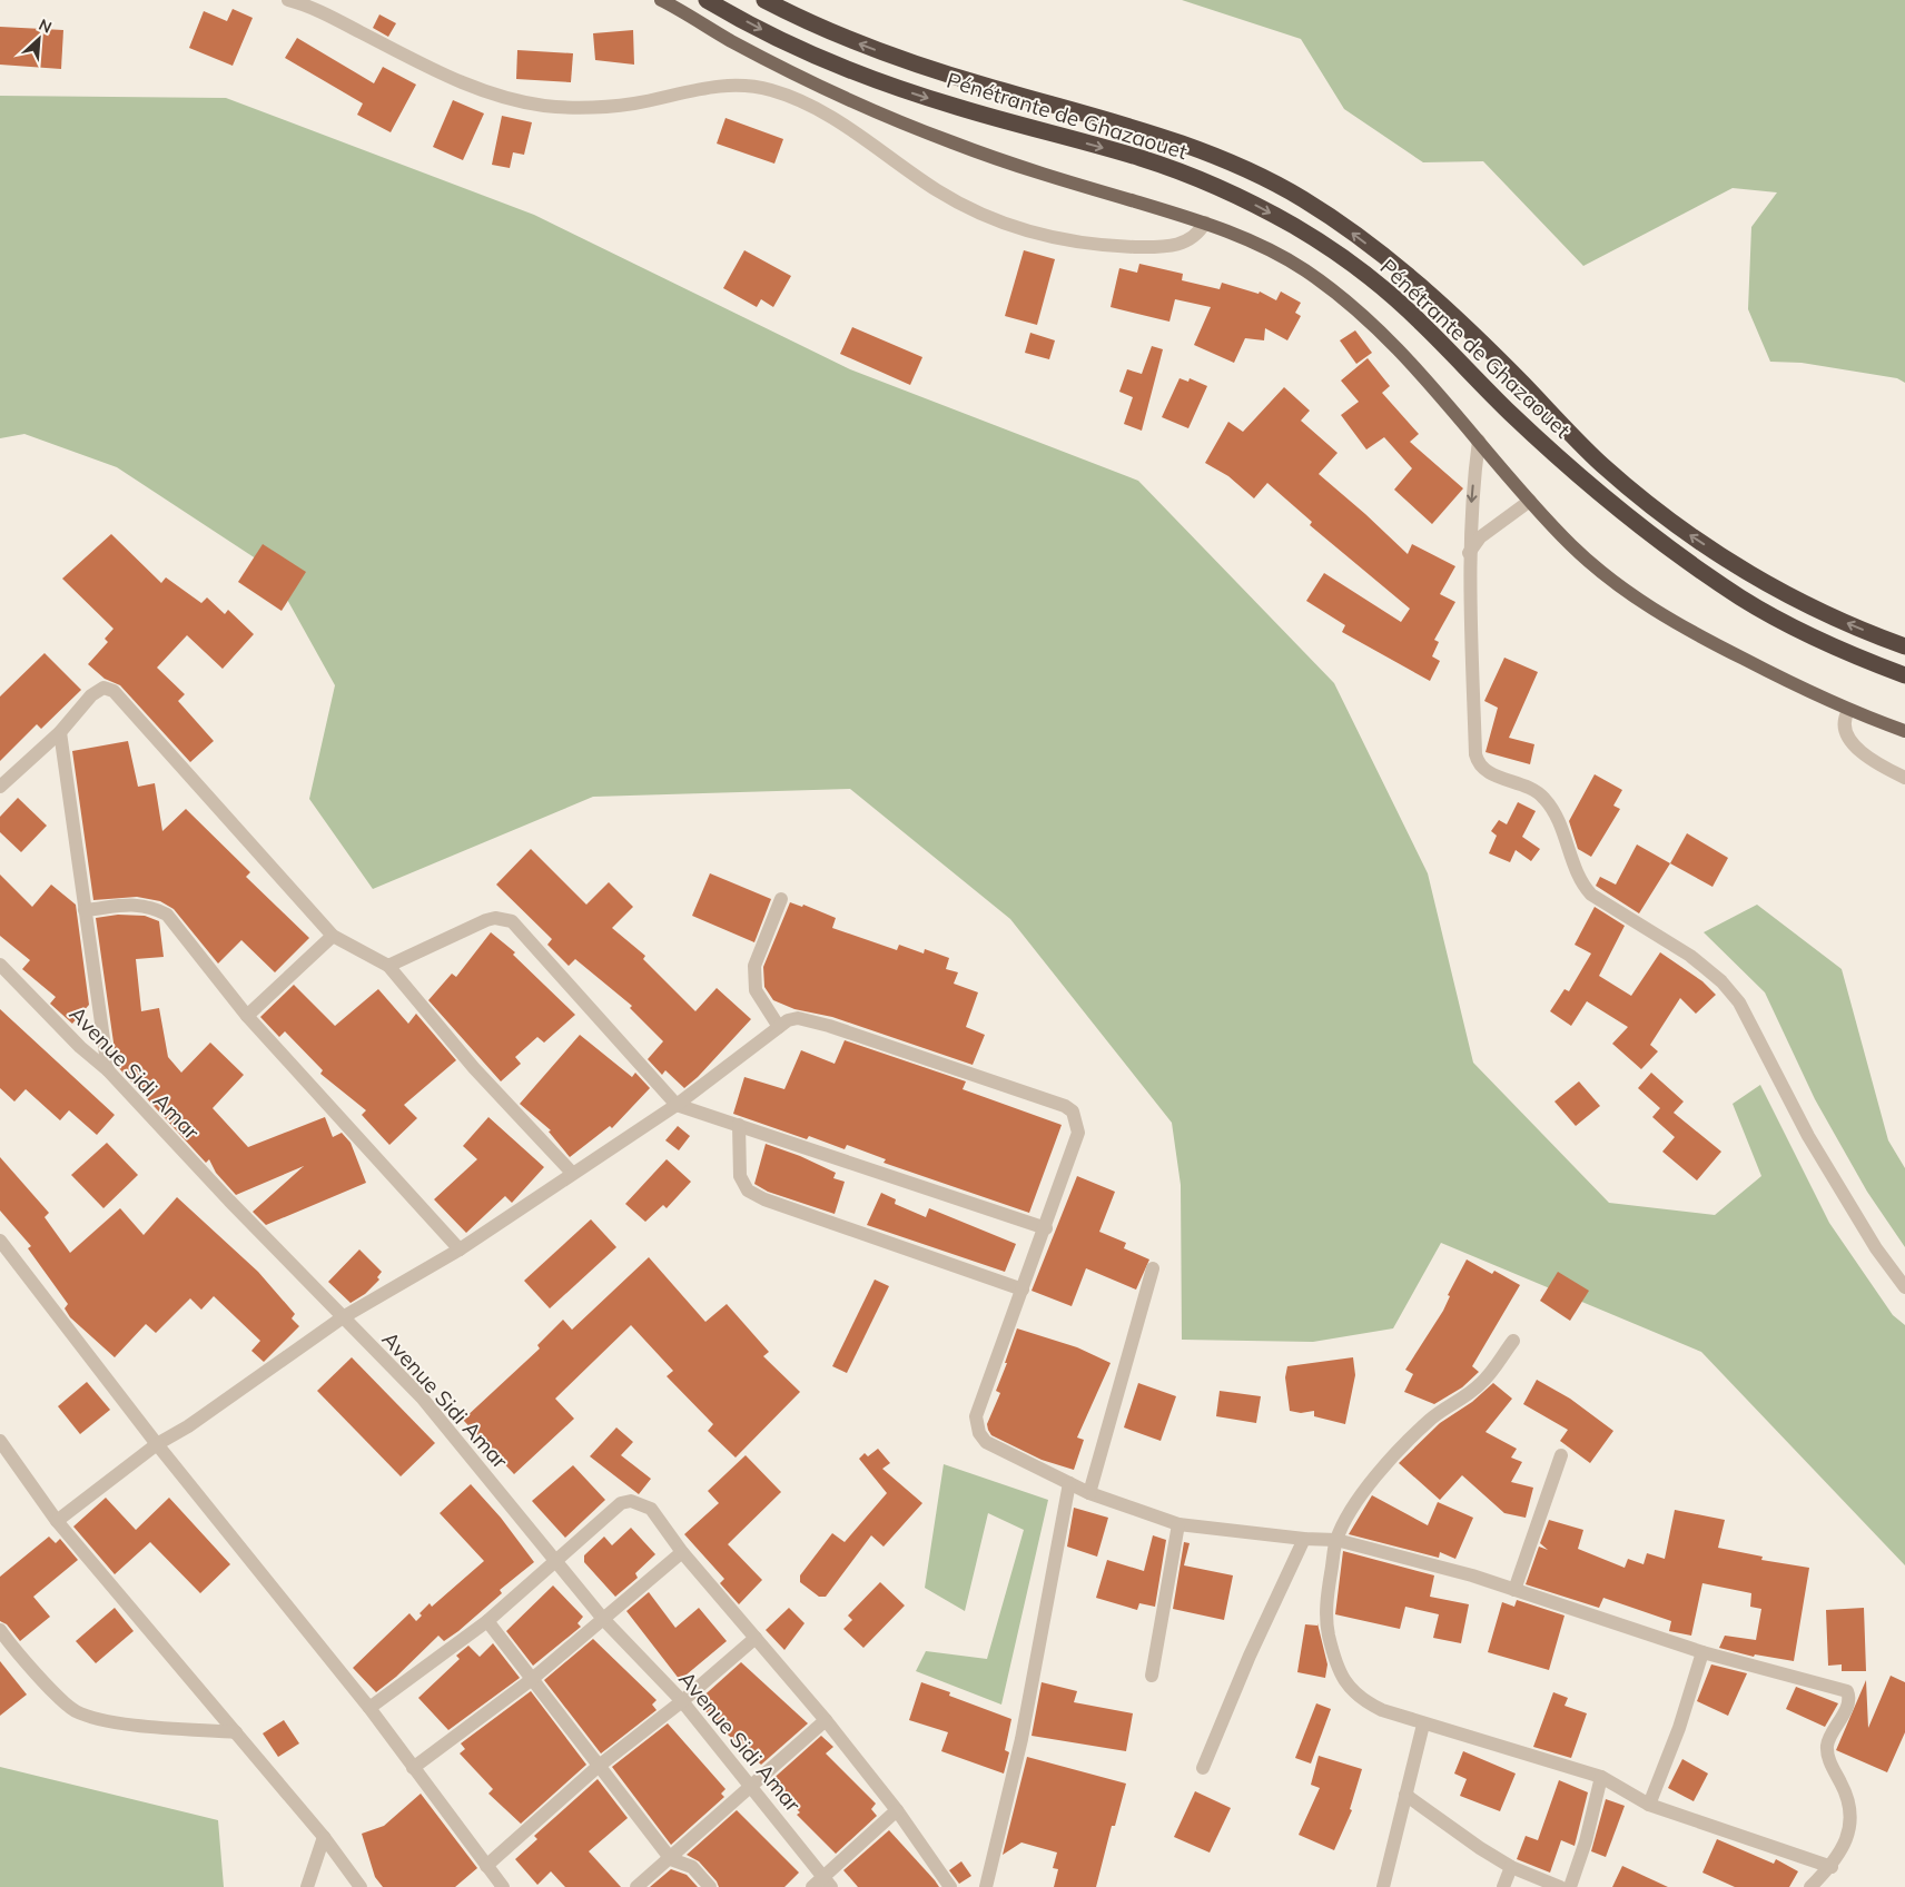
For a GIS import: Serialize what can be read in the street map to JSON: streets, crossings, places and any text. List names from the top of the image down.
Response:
{
  "streets": {
    "highway": ["Pénétrante de Ghazaouet"],
    "street": ["Avenue Sidi Amar"]
  },
  "north": "top right"
}
